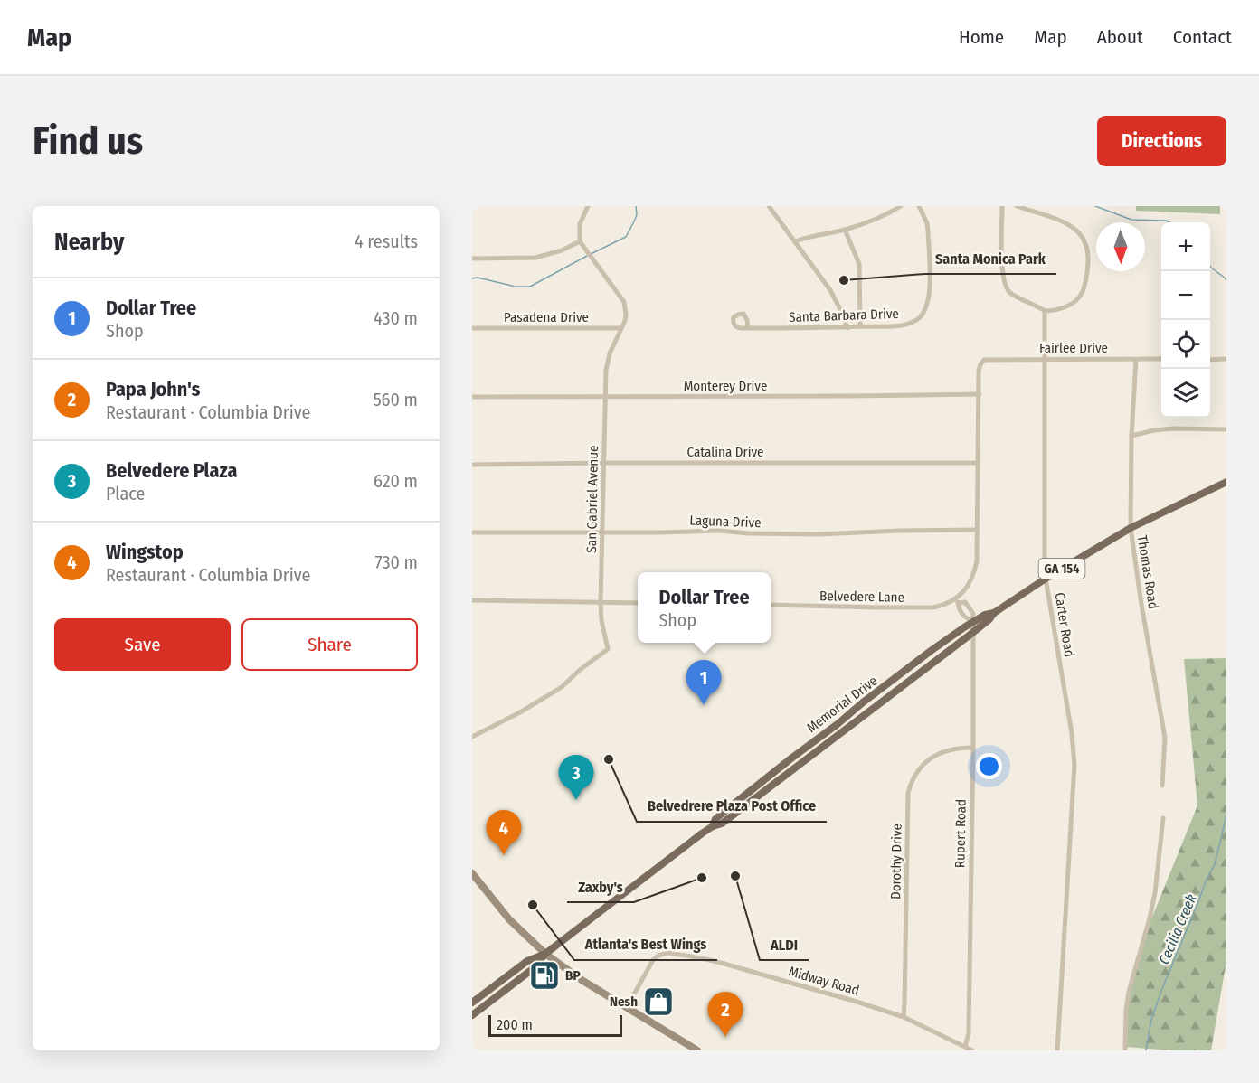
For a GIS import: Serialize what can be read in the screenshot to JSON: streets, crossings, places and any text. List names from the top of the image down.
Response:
{
  "streets": {
    "main road": ["GA 154", "Memorial Drive"],
    "street": [
      "Santa Barbara Drive",
      "Pasadena Drive",
      "Fairlee Drive",
      "Monterey Drive",
      "Catalina Drive",
      "San Gabriel Avenue",
      "Laguna Drive",
      "Thomas Road",
      "Belvedere Lane",
      "Carter Road",
      "Rupert Road",
      "Dorothy Drive",
      "Midway Road"
    ]
  },
  "crossings": [
    ["Pasadena Drive", "San Gabriel Avenue"],
    ["Fairlee Drive", "Monterey Drive"],
    ["Fairlee Drive", "Thomas Road"],
    ["Fairlee Drive", "Carter Road"],
    ["Monterey Drive", "San Gabriel Avenue"],
    ["Catalina Drive", "San Gabriel Avenue"],
    ["San Gabriel Avenue", "Laguna Drive"],
    ["Thomas Road", "Memorial Drive"],
    ["Carter Road", "Memorial Drive"],
    ["Memorial Drive", "Rupert Road"],
    ["Rupert Road", "Dorothy Drive"],
    ["Rupert Road", "Midway Road"],
    ["Dorothy Drive", "Midway Road"]
  ],
  "water": ["Cecilia Creek"],
  "places": {
    "other": [
      "Santa Monica Park",
      "Belvedrere Plaza Post Office",
      "ALDI",
      "Zaxby's",
      "Atlanta's Best Wings"
    ],
    "fuel station": ["BP"],
    "shop": ["Nesh"]
  },
  "scale_bar": "200 m",
  "north": "bottom",
  "page": {
    "header": "Map",
    "nav": [
      "Home",
      "Map",
      "About",
      "Contact"
    ],
    "buttons": [
      "Directions",
      ["Save", "Share"]
    ],
    "title": "Find us",
    "heading": ["Nearby", "4 results"],
    "map_buttons": ["+", "−"],
    "list": [
      {
        "mark": "1",
        "name": "Dollar Tree",
        "note": "Shop",
        "value": "430 m"
      },
      {
        "mark": "2",
        "name": "Papa John's",
        "note": "Restaurant · Columbia Drive",
        "value": "560 m"
      },
      {
        "mark": "3",
        "name": "Belvedere Plaza",
        "note": "Place",
        "value": "620 m"
      },
      {
        "mark": "4",
        "name": "Wingstop",
        "note": "Restaurant · Columbia Drive",
        "value": "730 m"
      }
    ],
    "popup": ["Dollar Tree", "Shop"],
    "pins": [
      "1",
      "3",
      "4",
      "2"
    ],
    "scale": "200 m"
  }
}
